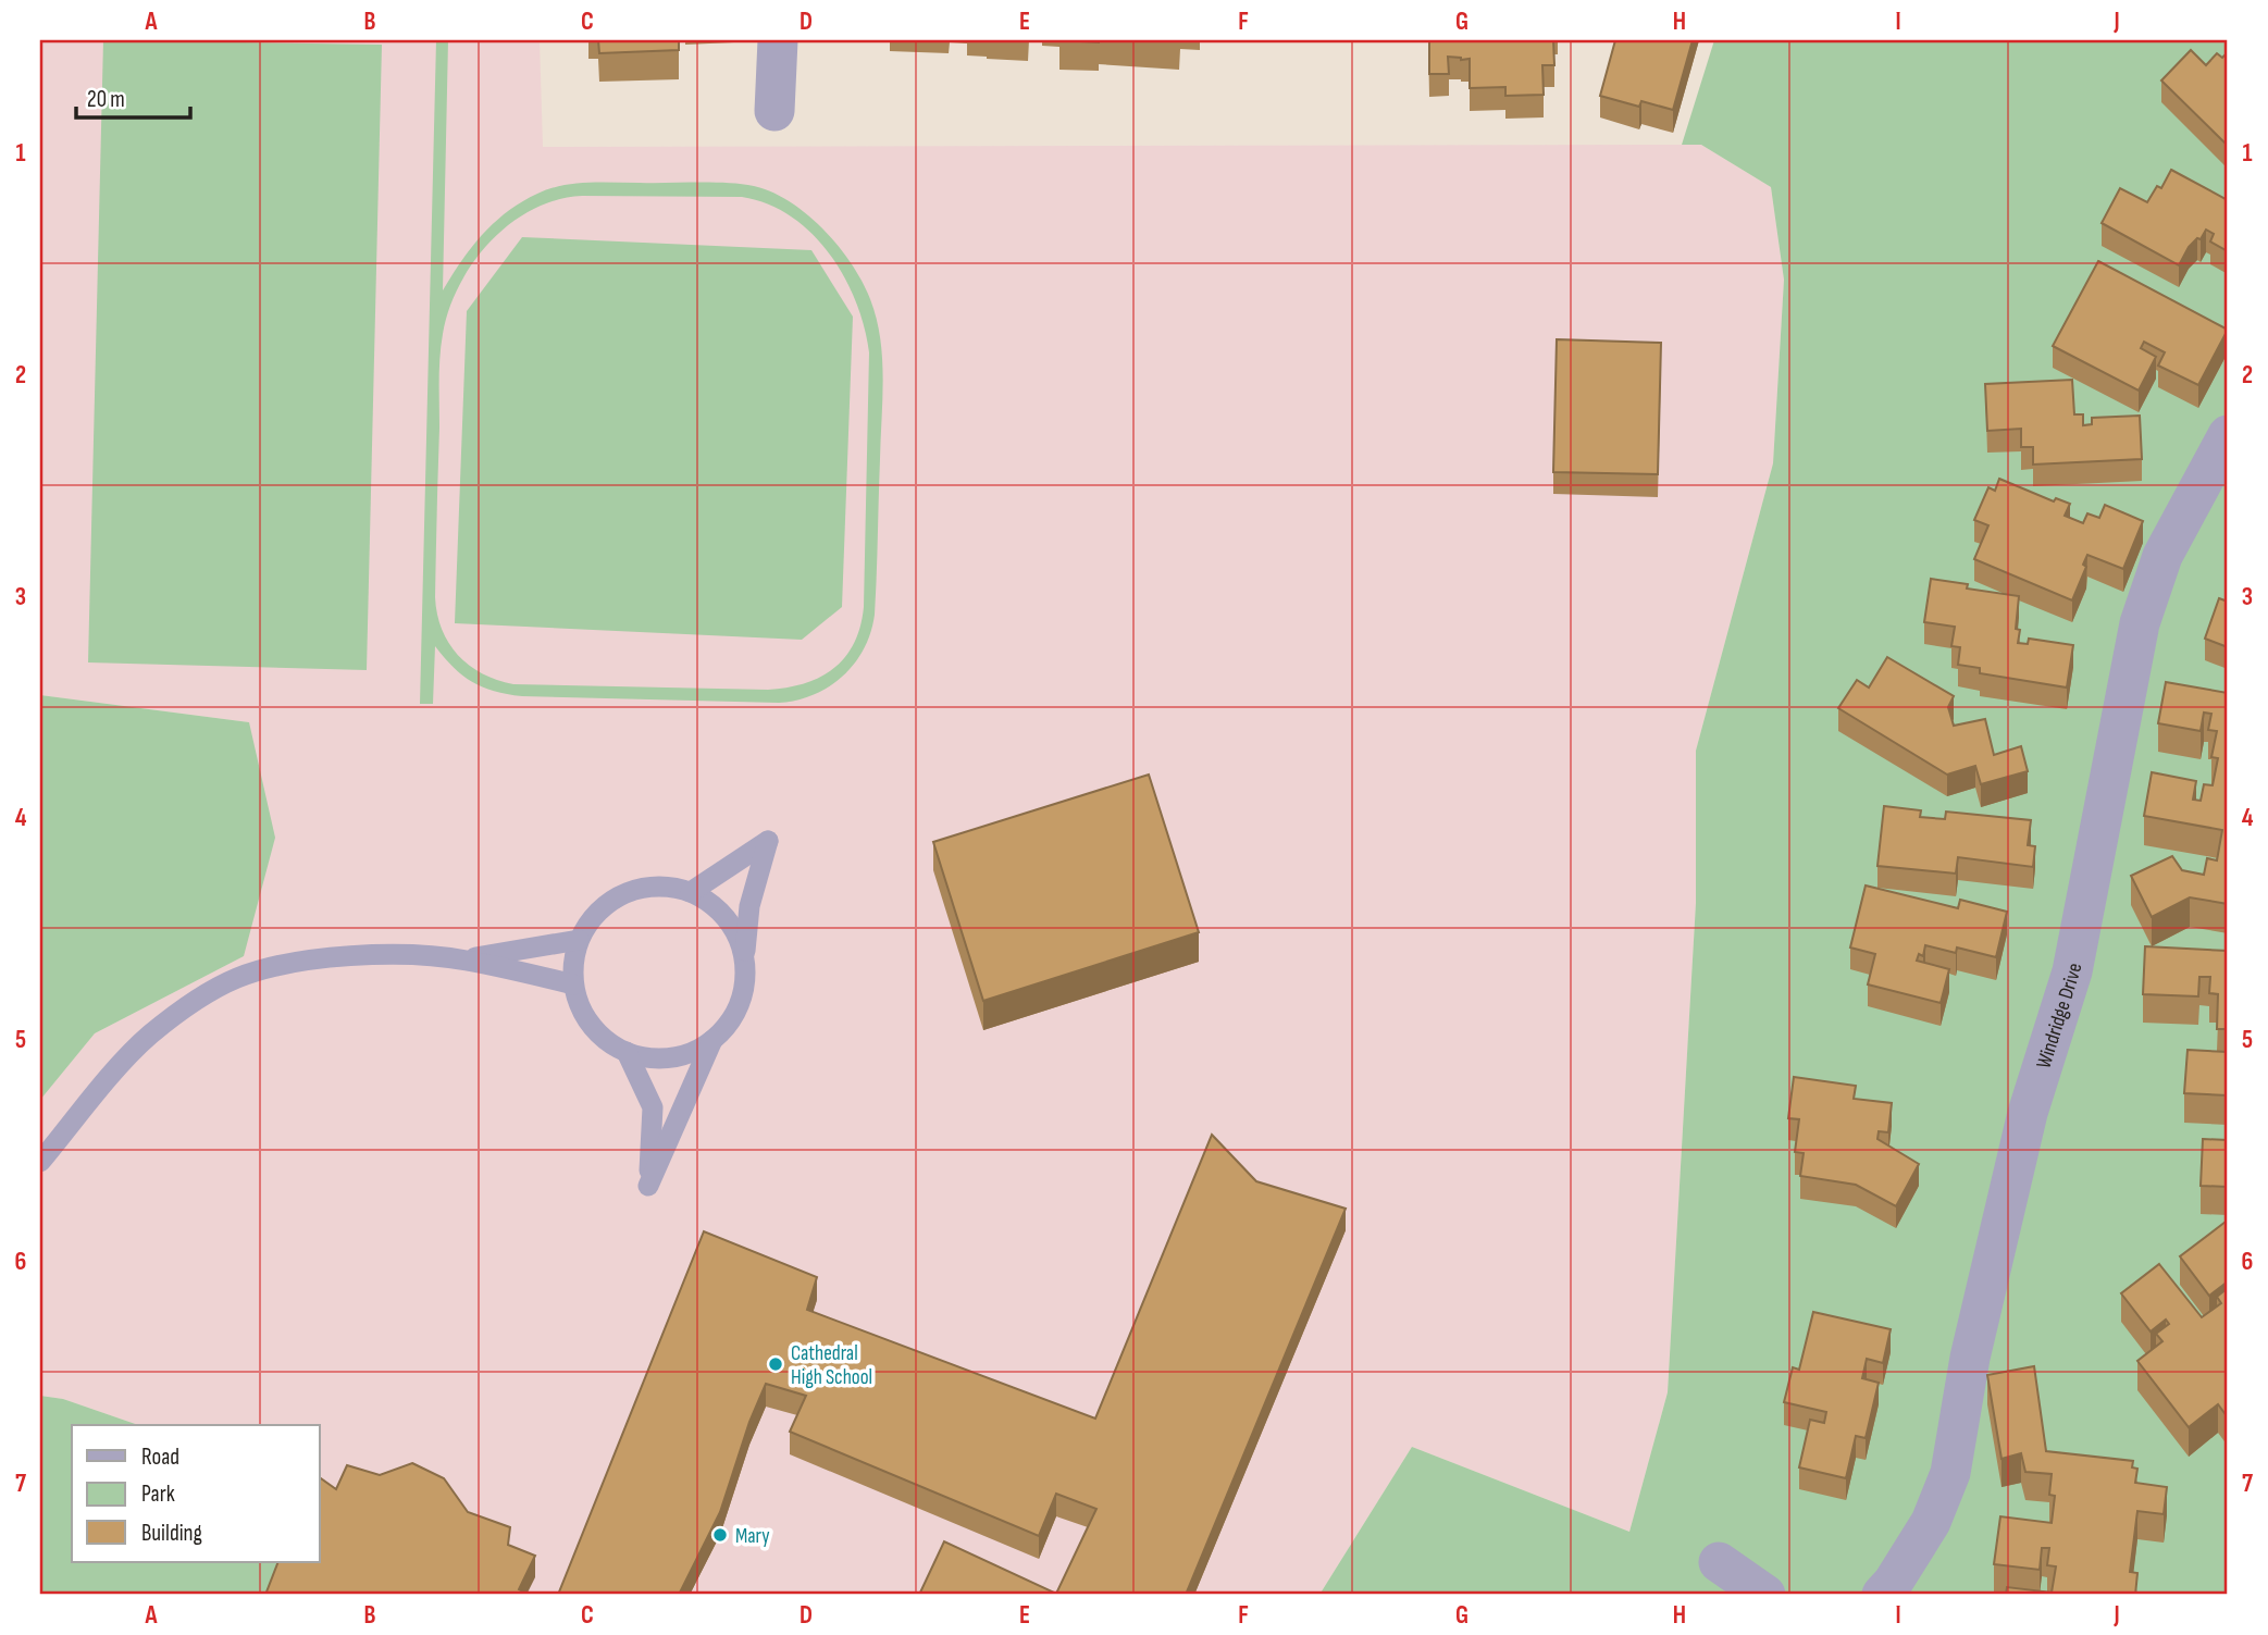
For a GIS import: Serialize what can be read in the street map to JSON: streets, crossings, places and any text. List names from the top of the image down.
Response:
{
  "streets": {
    "street": ["Windridge Drive"]
  },
  "places": ["Cathedral High School", "Mary"],
  "legend": ["Road", "Park", "Building"],
  "scale_bar": "20 m",
  "grid": {
    "columns": [
      "A",
      "B",
      "C",
      "D",
      "E",
      "F",
      "G",
      "H",
      "I",
      "J"
    ],
    "rows": [
      "1",
      "2",
      "3",
      "4",
      "5",
      "6",
      "7"
    ]
  }
}
